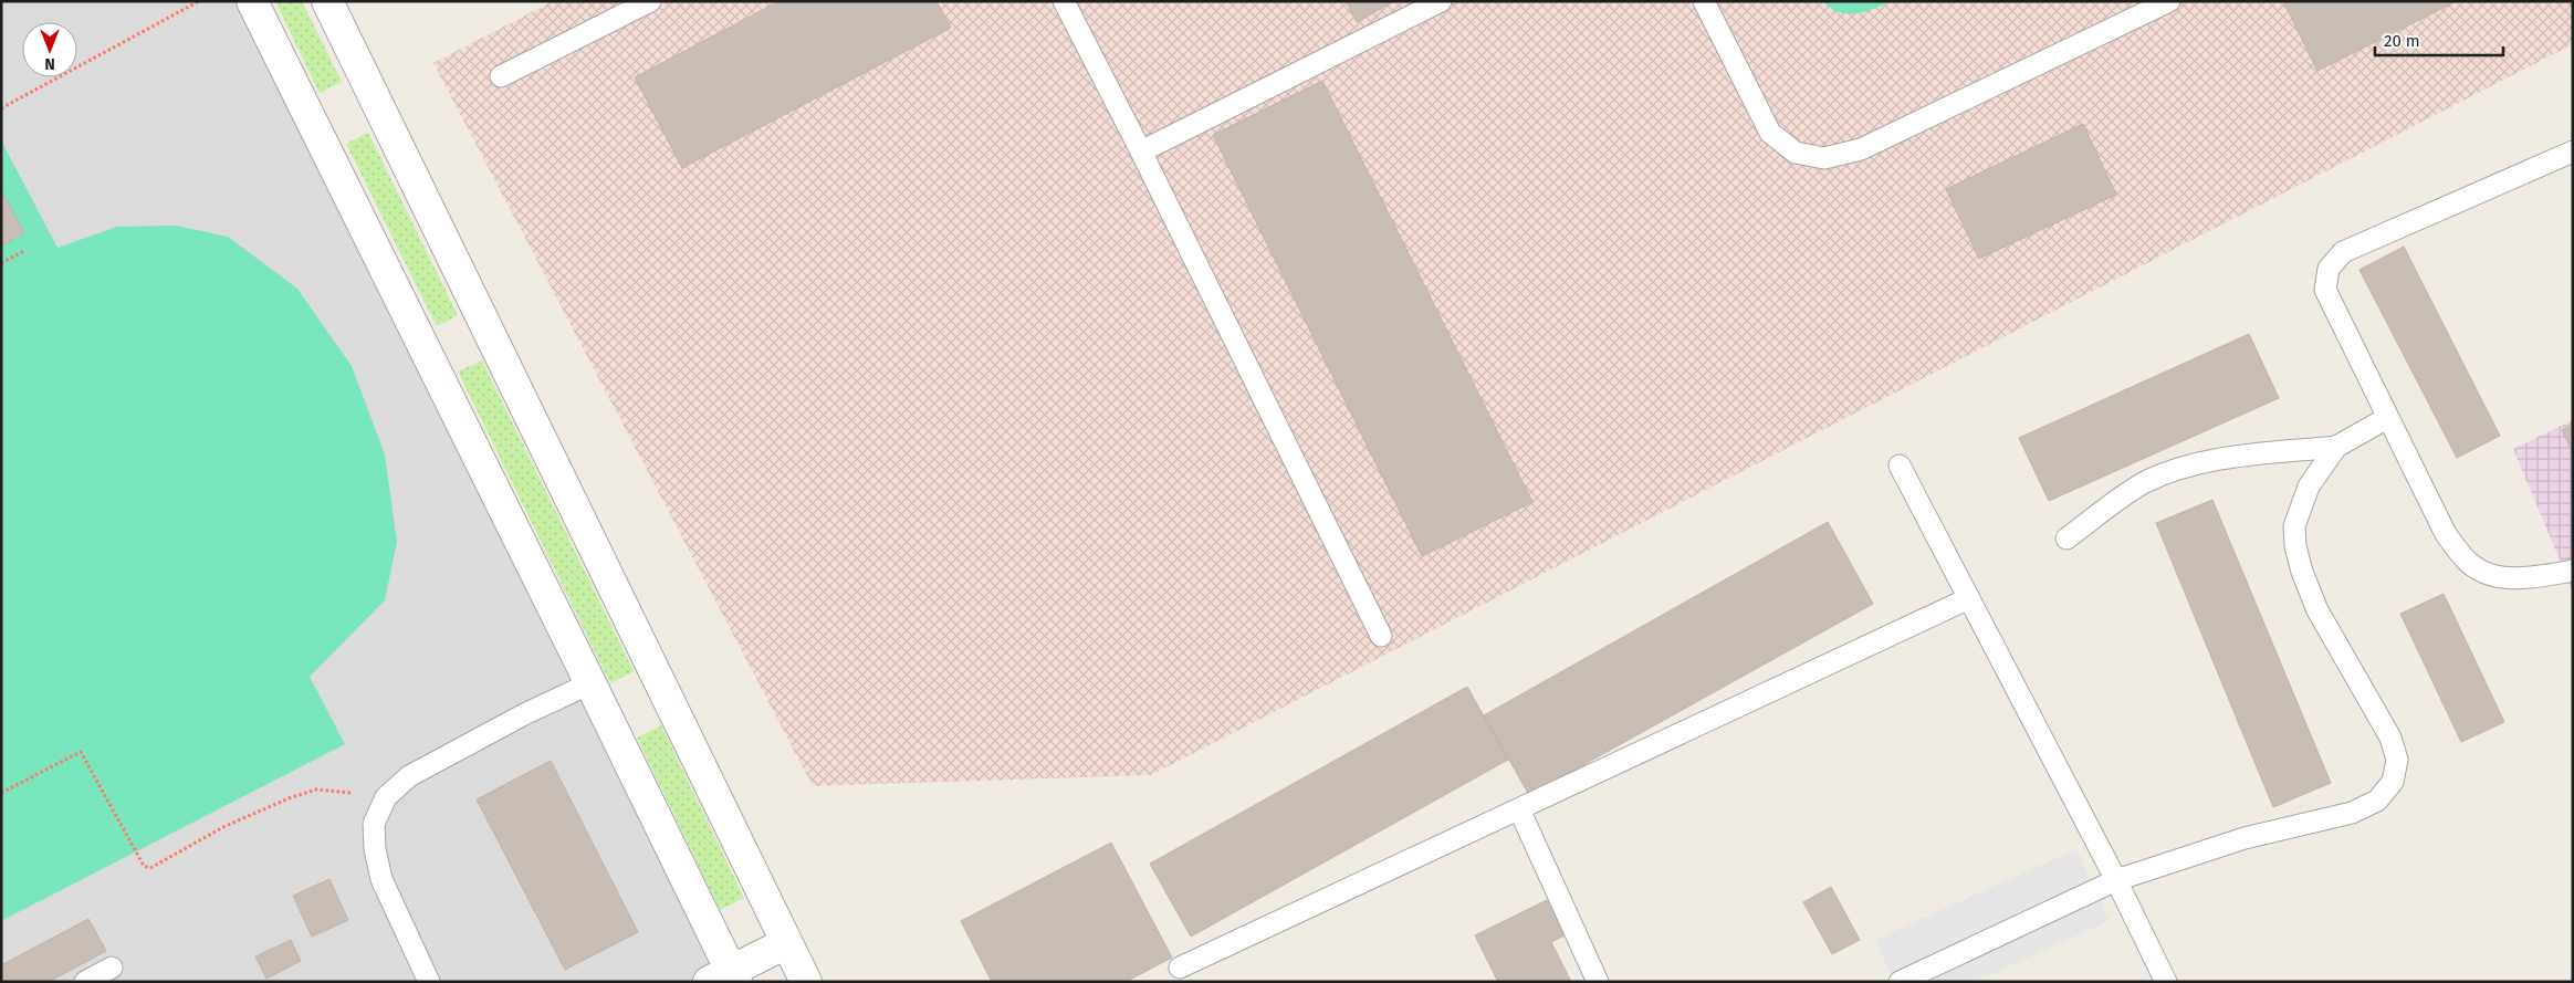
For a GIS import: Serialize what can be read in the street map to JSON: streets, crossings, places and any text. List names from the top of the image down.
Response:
{
  "scale_bar": "20 m",
  "north": "bottom"
}
